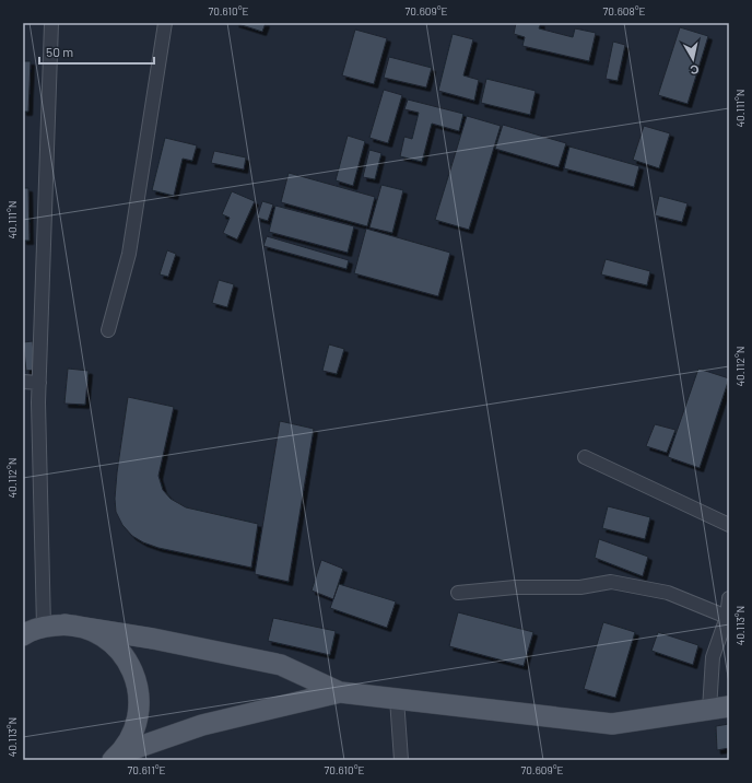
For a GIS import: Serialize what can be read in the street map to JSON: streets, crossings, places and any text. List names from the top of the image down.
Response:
{
  "scale_bar": "50 m",
  "north": "bottom",
  "coordinates": [
    "70.610°E",
    "70.609°E",
    "70.608°E",
    "40.111°N",
    "40.112°N",
    "40.113°N",
    "70.611°E"
  ]
}
